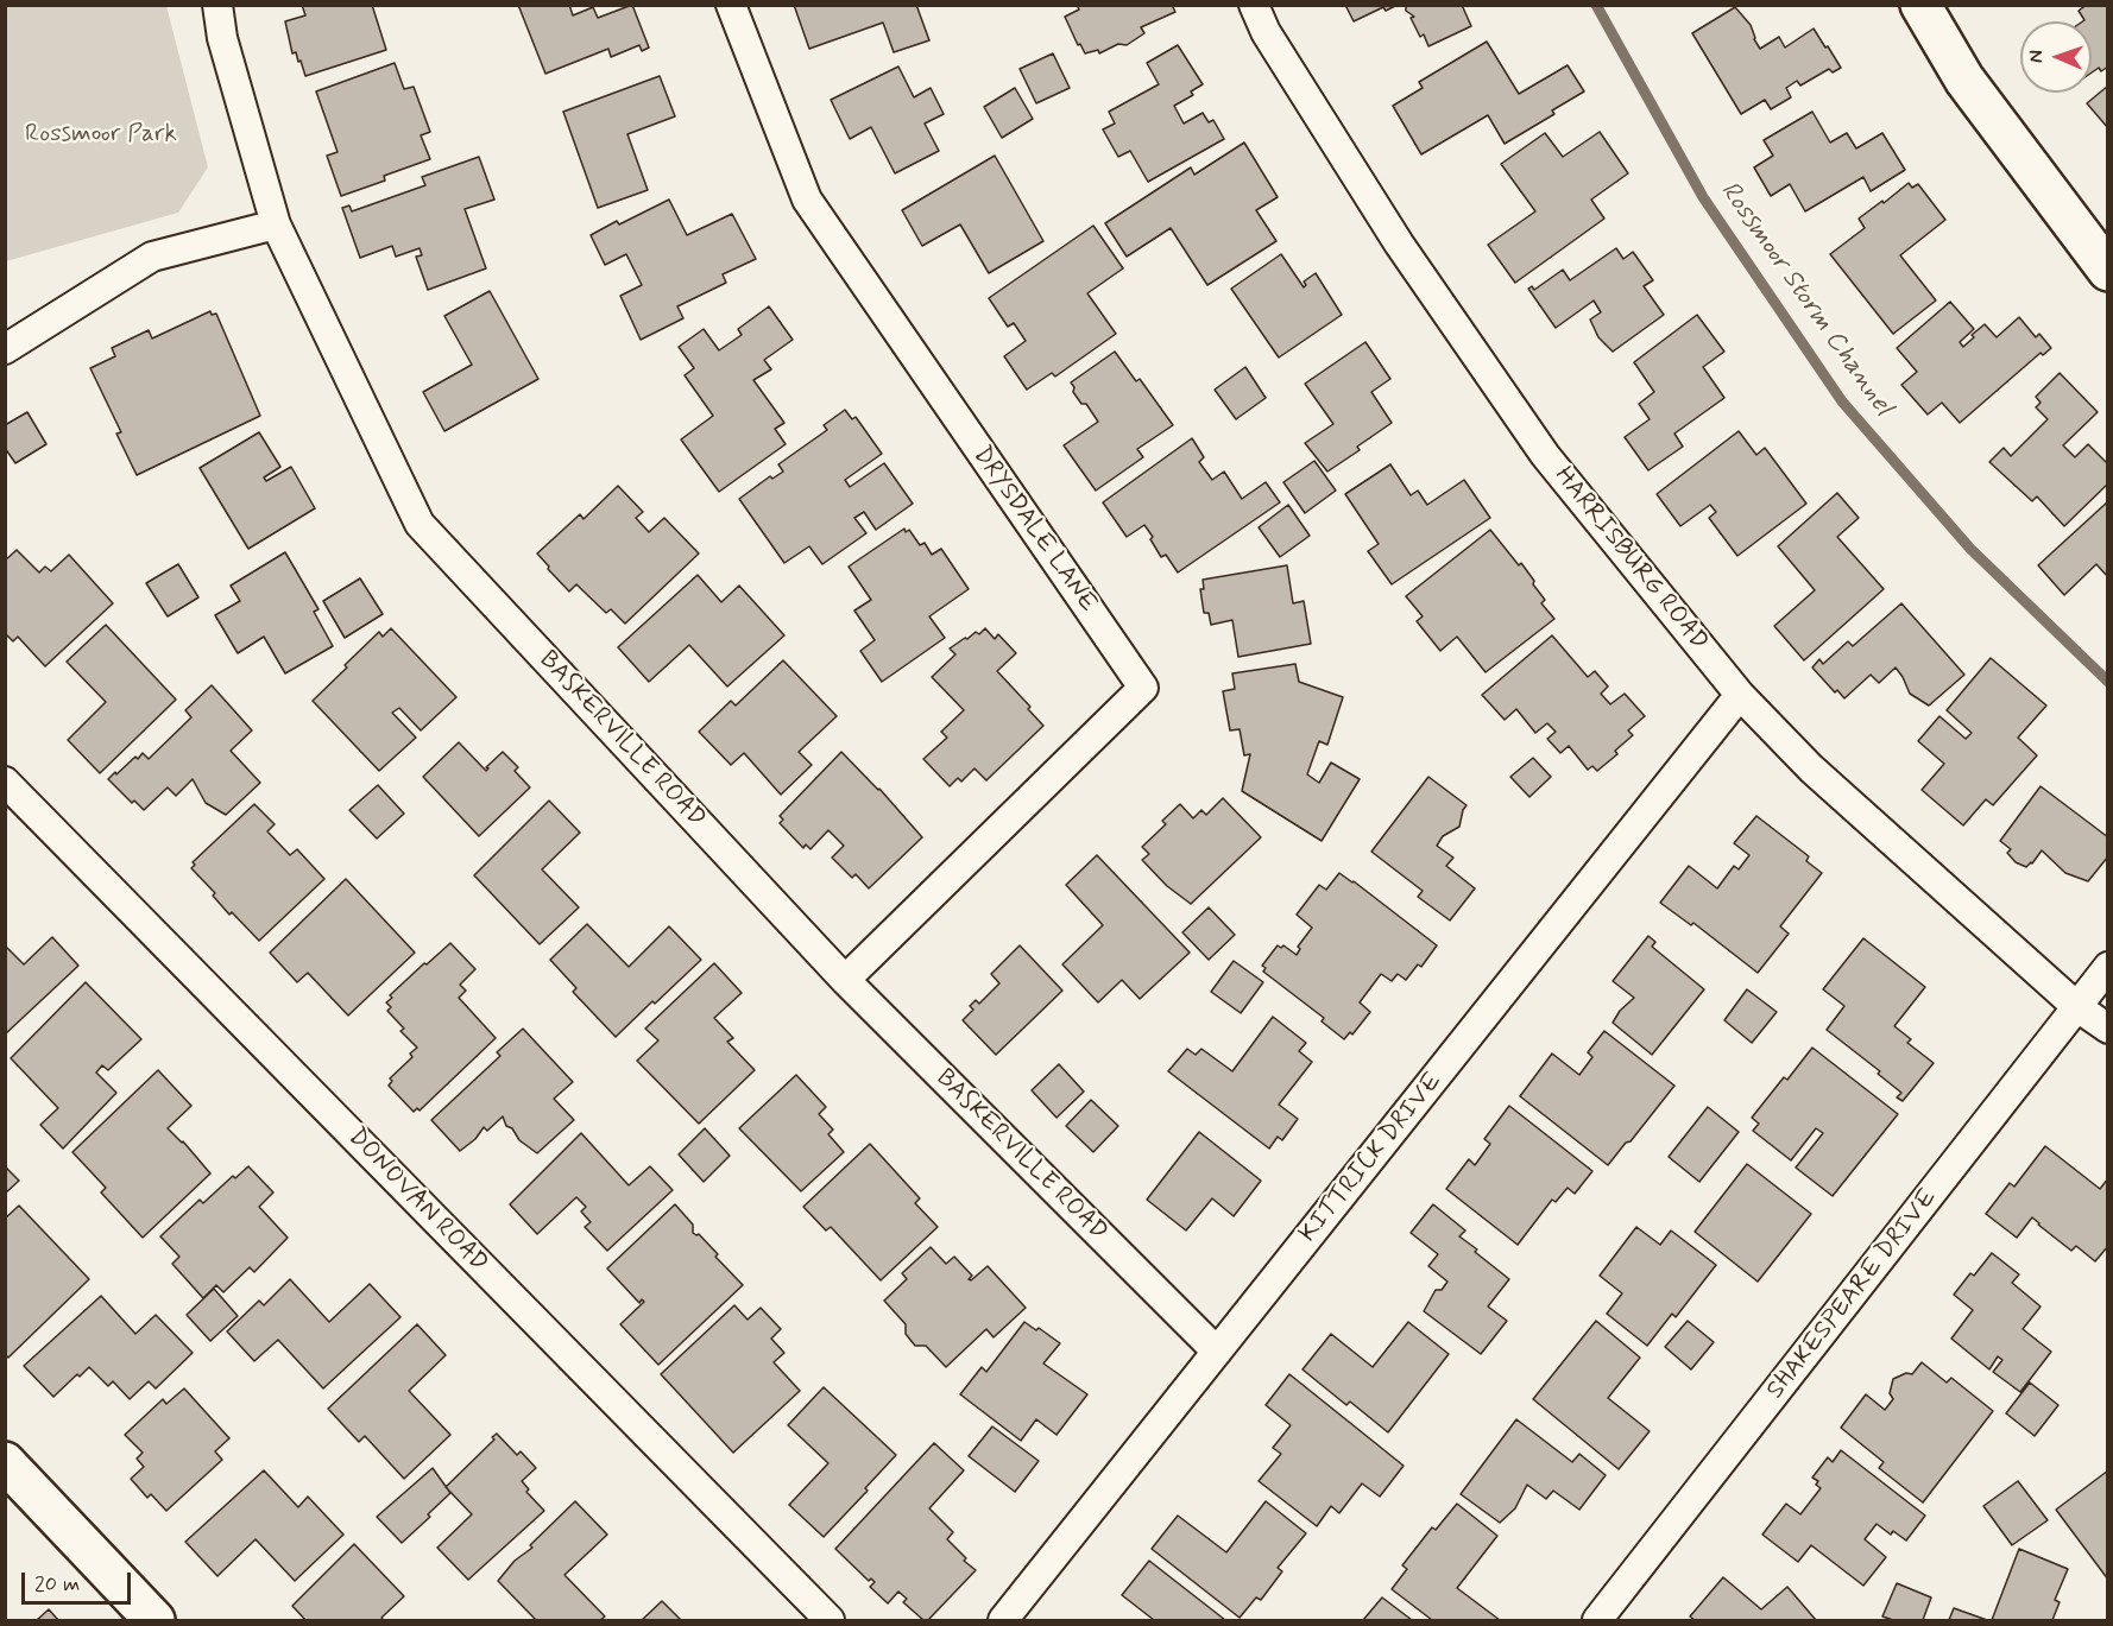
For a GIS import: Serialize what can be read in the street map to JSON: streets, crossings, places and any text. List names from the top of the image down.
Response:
{
  "streets": {
    "street": [
      "DRYSDALE LANE",
      "HARRISBURG ROAD",
      "BASKERVILLE ROAD",
      "KITTRICK DRIVE",
      "DONOVAN ROAD",
      "SHAKESPEARE DRIVE"
    ]
  },
  "crossings": [
    ["DRYSDALE LANE", "BASKERVILLE ROAD"],
    ["HARRISBURG ROAD", "KITTRICK DRIVE"],
    ["HARRISBURG ROAD", "SHAKESPEARE DRIVE"],
    ["BASKERVILLE ROAD", "KITTRICK DRIVE"]
  ],
  "water": ["Rossmoor Storm Channel"],
  "parks": ["Rossmoor Park"],
  "scale_bar": "20 m",
  "north": "left"
}
